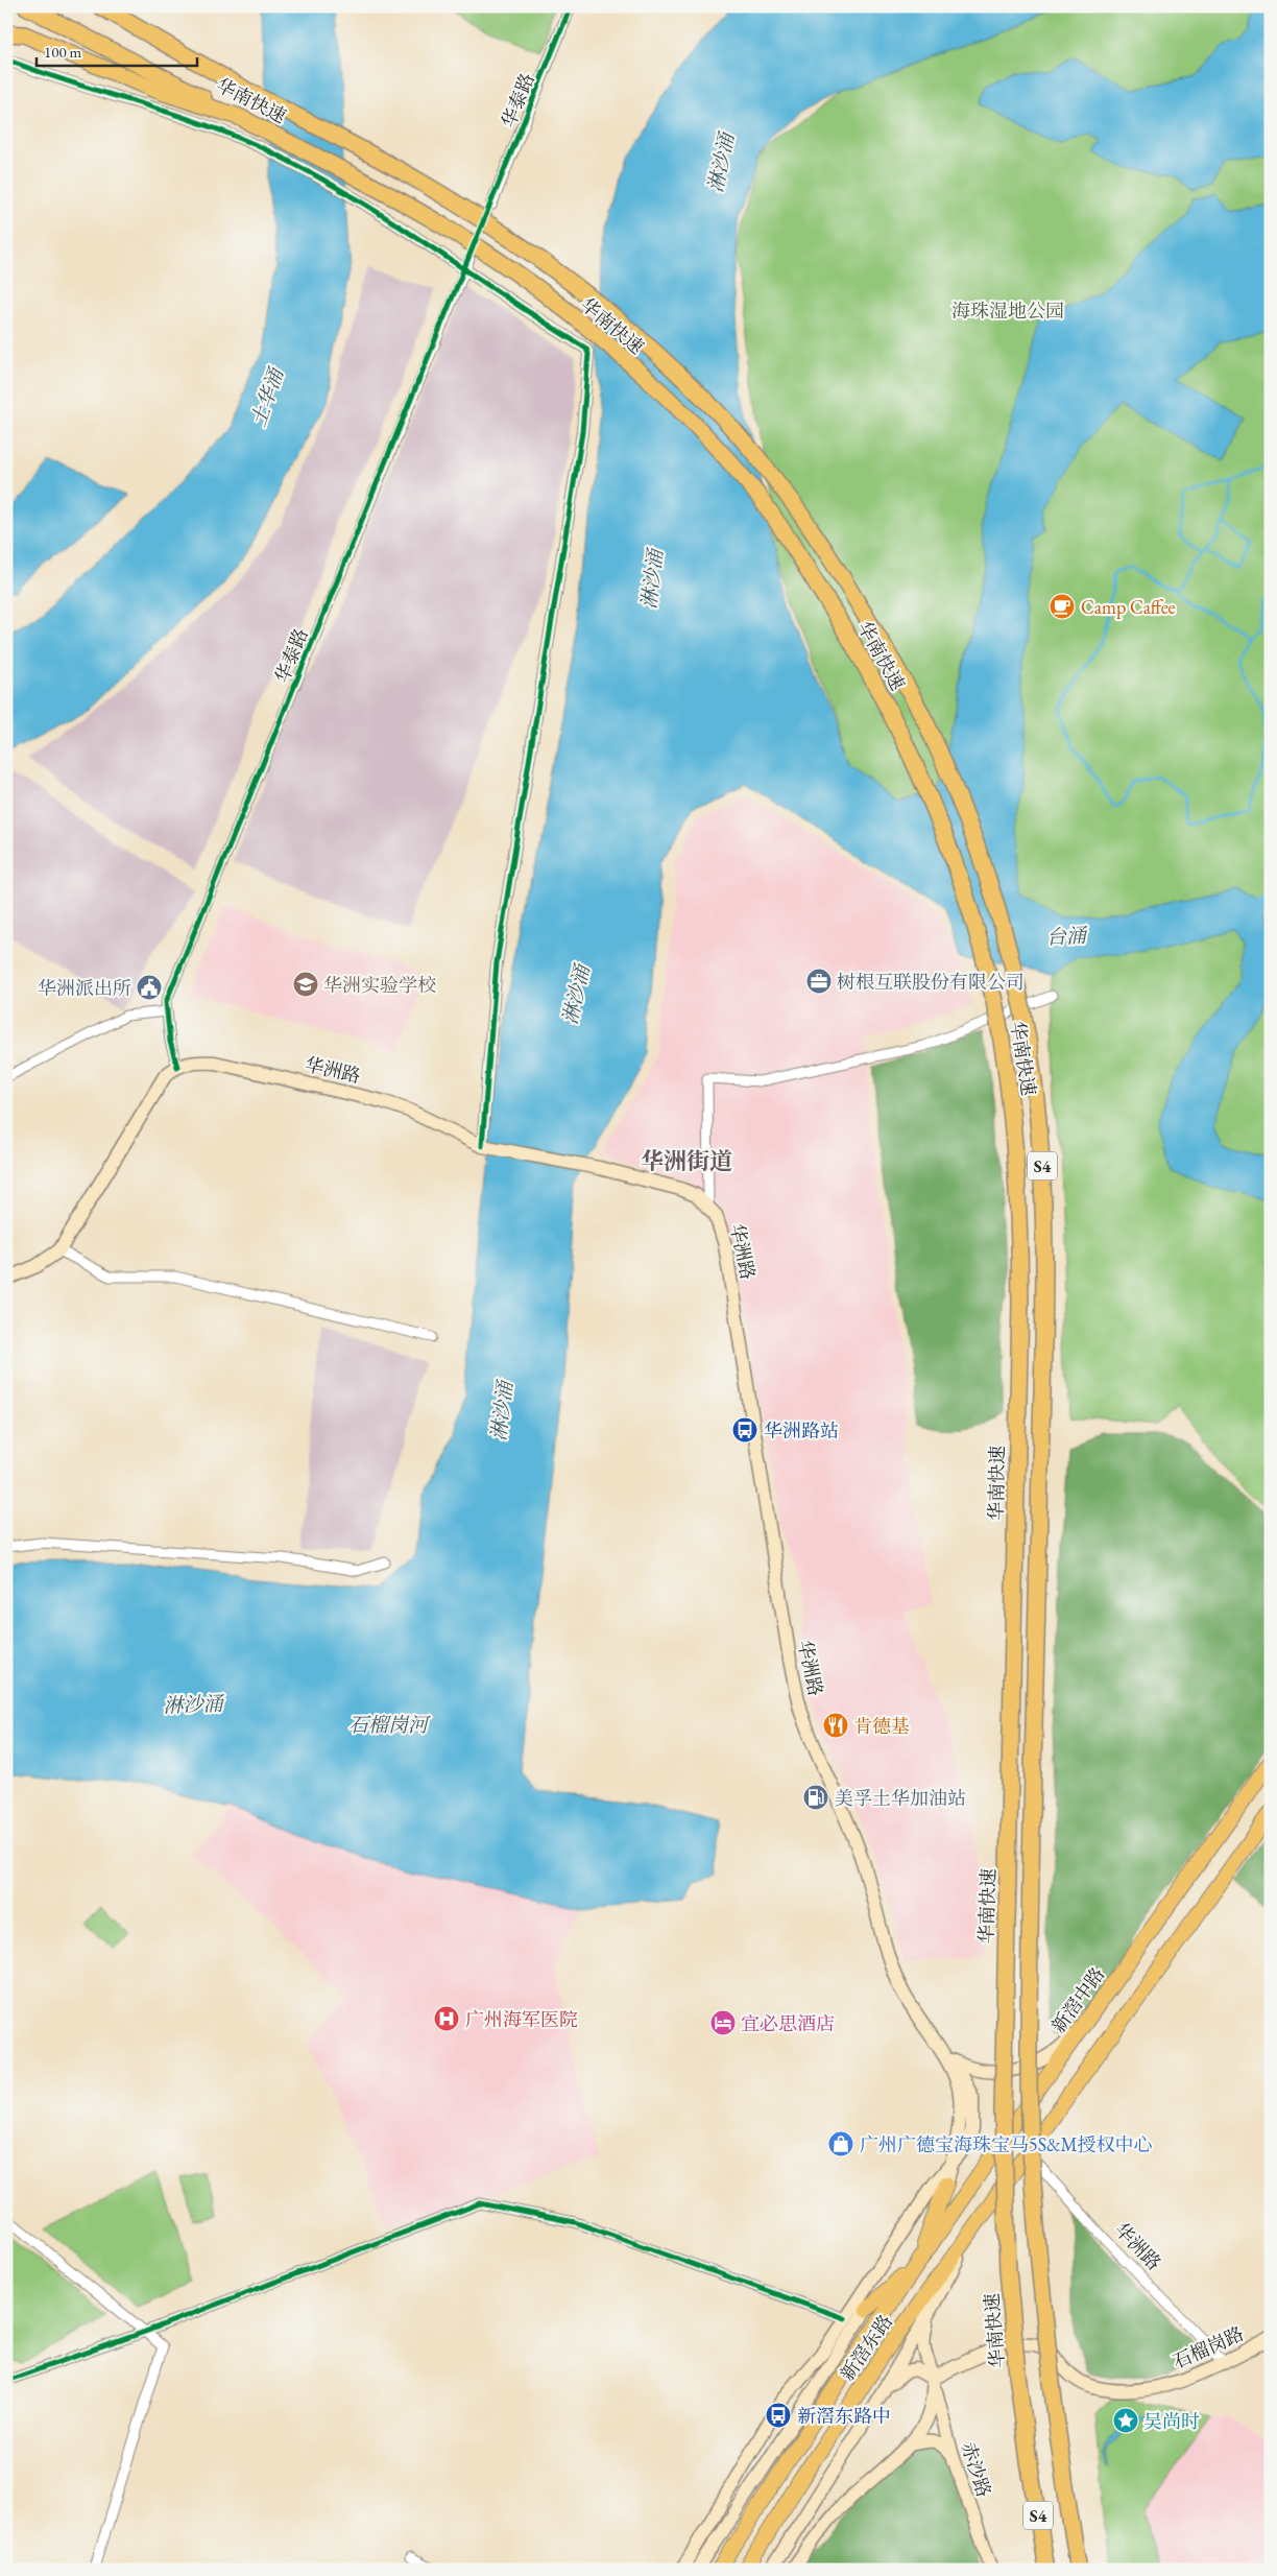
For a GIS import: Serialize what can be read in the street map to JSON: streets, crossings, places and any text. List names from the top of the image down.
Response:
{
  "streets": {
    "highway": [
      "华南快速",
      "S4",
      "新滘中路",
      "新滘东路"
    ],
    "main road": ["华洲路", "石榴岗路", "赤沙路"],
    "street": ["华泰路"]
  },
  "crossings": [
    ["华泰路", "华洲路"],
    ["华洲路", "新滘东路"],
    ["华洲路", "石榴岗路"],
    ["新滘中路", "新滘东路"],
    ["石榴岗路", "赤沙路"]
  ],
  "districts": ["华洲街道"],
  "water": [
    "淋沙涌",
    "土华涌",
    "台涌",
    "石榴岗河"
  ],
  "parks": ["海珠湿地公园"],
  "places": {
    "cafe": ["Camp Caffee"],
    "office": ["树根互联股份有限公司"],
    "school or university": ["华洲实验学校"],
    "public building": ["华洲派出所"],
    "bus stop": ["华洲路站", "新滘东路中"],
    "restaurant": ["肯德基"],
    "fuel station": ["美孚土华加油站"],
    "hospital": ["广州海军医院"],
    "hotel": ["宜必思酒店"],
    "shop": ["广州广德宝海珠宝马5S&M授权中心"],
    "place": ["吴尚时"]
  },
  "scale_bar": "100 m"
}
